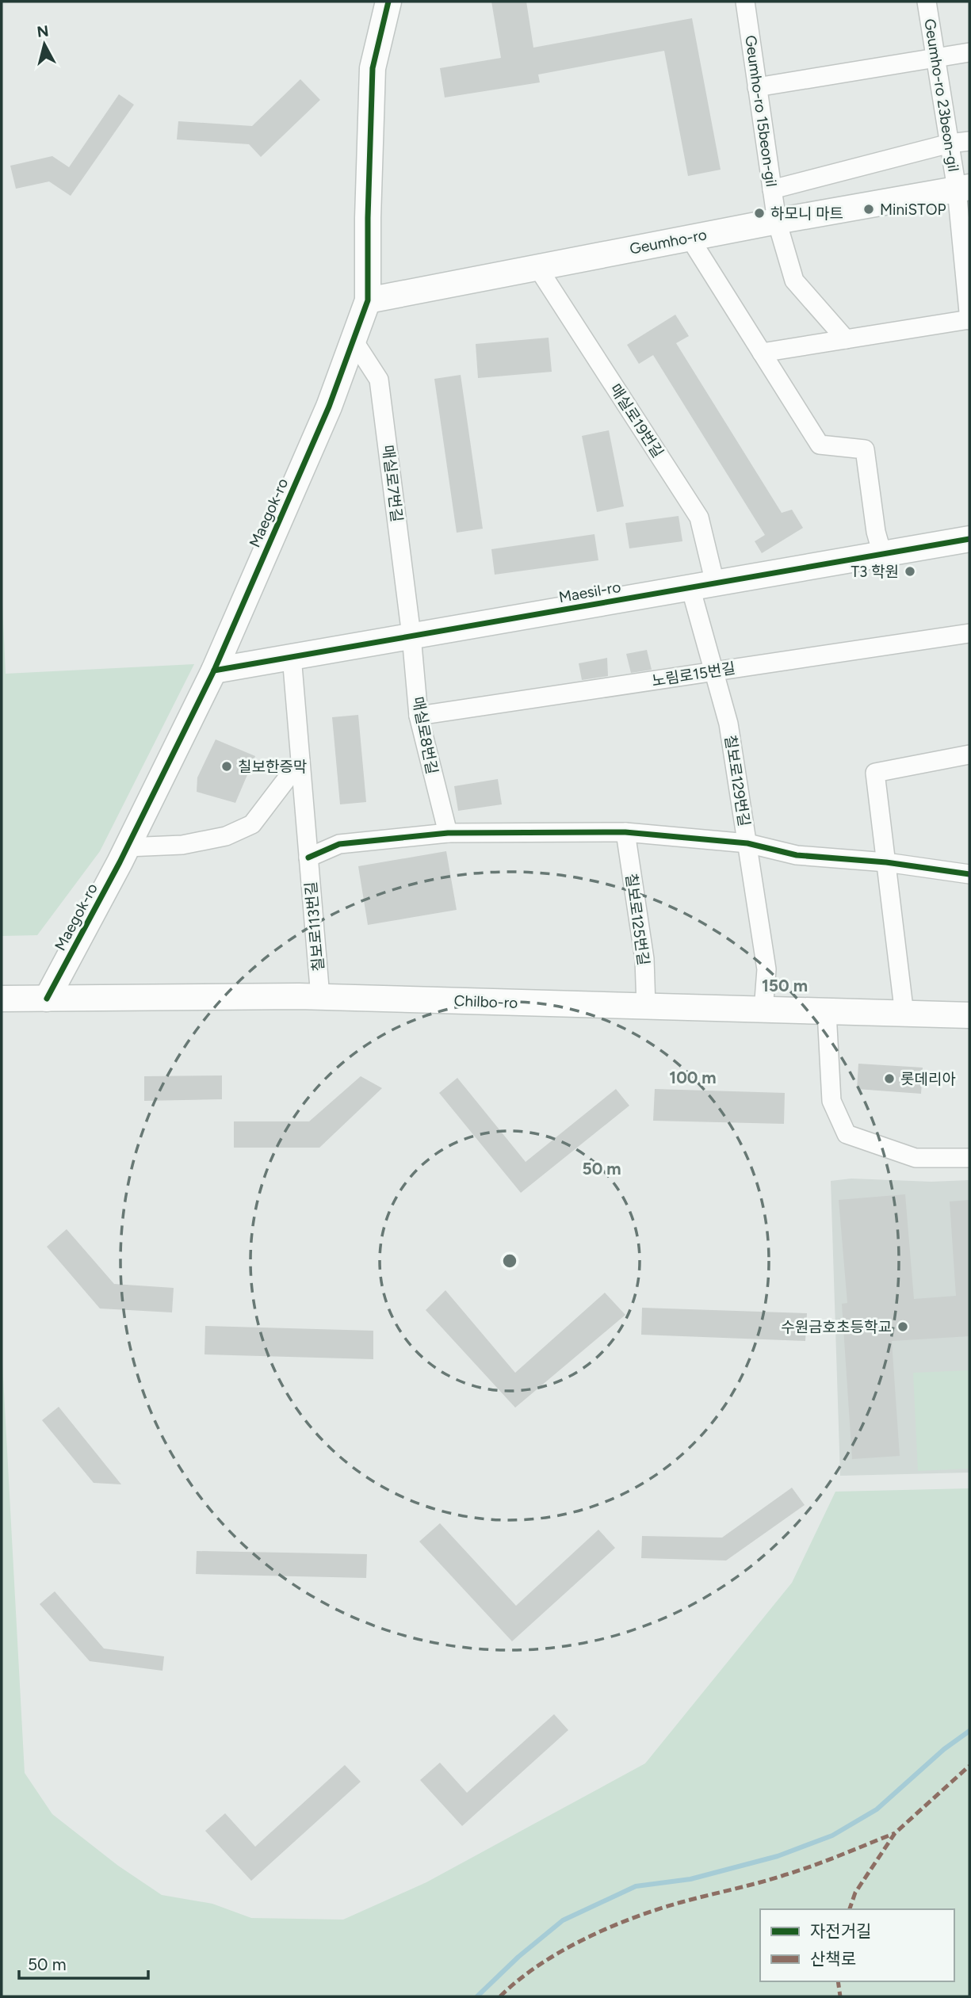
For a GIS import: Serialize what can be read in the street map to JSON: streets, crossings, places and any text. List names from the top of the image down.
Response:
{
  "streets": {
    "street": [
      "Geumho-ro 23beon-gil",
      "Geumho-ro 15beon-gil",
      "Geumho-ro",
      "매실로19번길",
      "매실로7번길",
      "Maegok-ro",
      "Maesil-ro",
      "노림로15번길",
      "매실로8번길",
      "칠보로129번길",
      "칠보로125번길",
      "칠보로113번길",
      "Chilbo-ro"
    ]
  },
  "crossings": [
    ["Geumho-ro 23beon-gil", "Geumho-ro"],
    ["Geumho-ro 15beon-gil", "Geumho-ro"],
    ["Geumho-ro", "매실로19번길"],
    ["Geumho-ro", "Maegok-ro"],
    ["매실로19번길", "Maesil-ro"],
    ["매실로19번길", "칠보로129번길"],
    ["매실로7번길", "Maegok-ro"],
    ["매실로7번길", "Maesil-ro"],
    ["매실로7번길", "매실로8번길"],
    ["Maegok-ro", "Maesil-ro"],
    ["Maegok-ro", "Chilbo-ro"],
    ["Maesil-ro", "매실로8번길"],
    ["Maesil-ro", "칠보로129번길"],
    ["Maesil-ro", "칠보로113번길"],
    ["노림로15번길", "매실로8번길"],
    ["노림로15번길", "칠보로129번길"],
    ["칠보로129번길", "Chilbo-ro"],
    ["칠보로125번길", "Chilbo-ro"],
    ["칠보로113번길", "Chilbo-ro"]
  ],
  "places": [
    "MiniSTOP",
    "하모니 마트",
    "T3 학원",
    "칠보한증막",
    "롯데리아",
    "수원금호초등학교"
  ],
  "legend": ["자전거길", "산책로"],
  "scale_bar": "50 m",
  "north": "top",
  "rings": ["150 m", "100 m", "50 m"]
}
